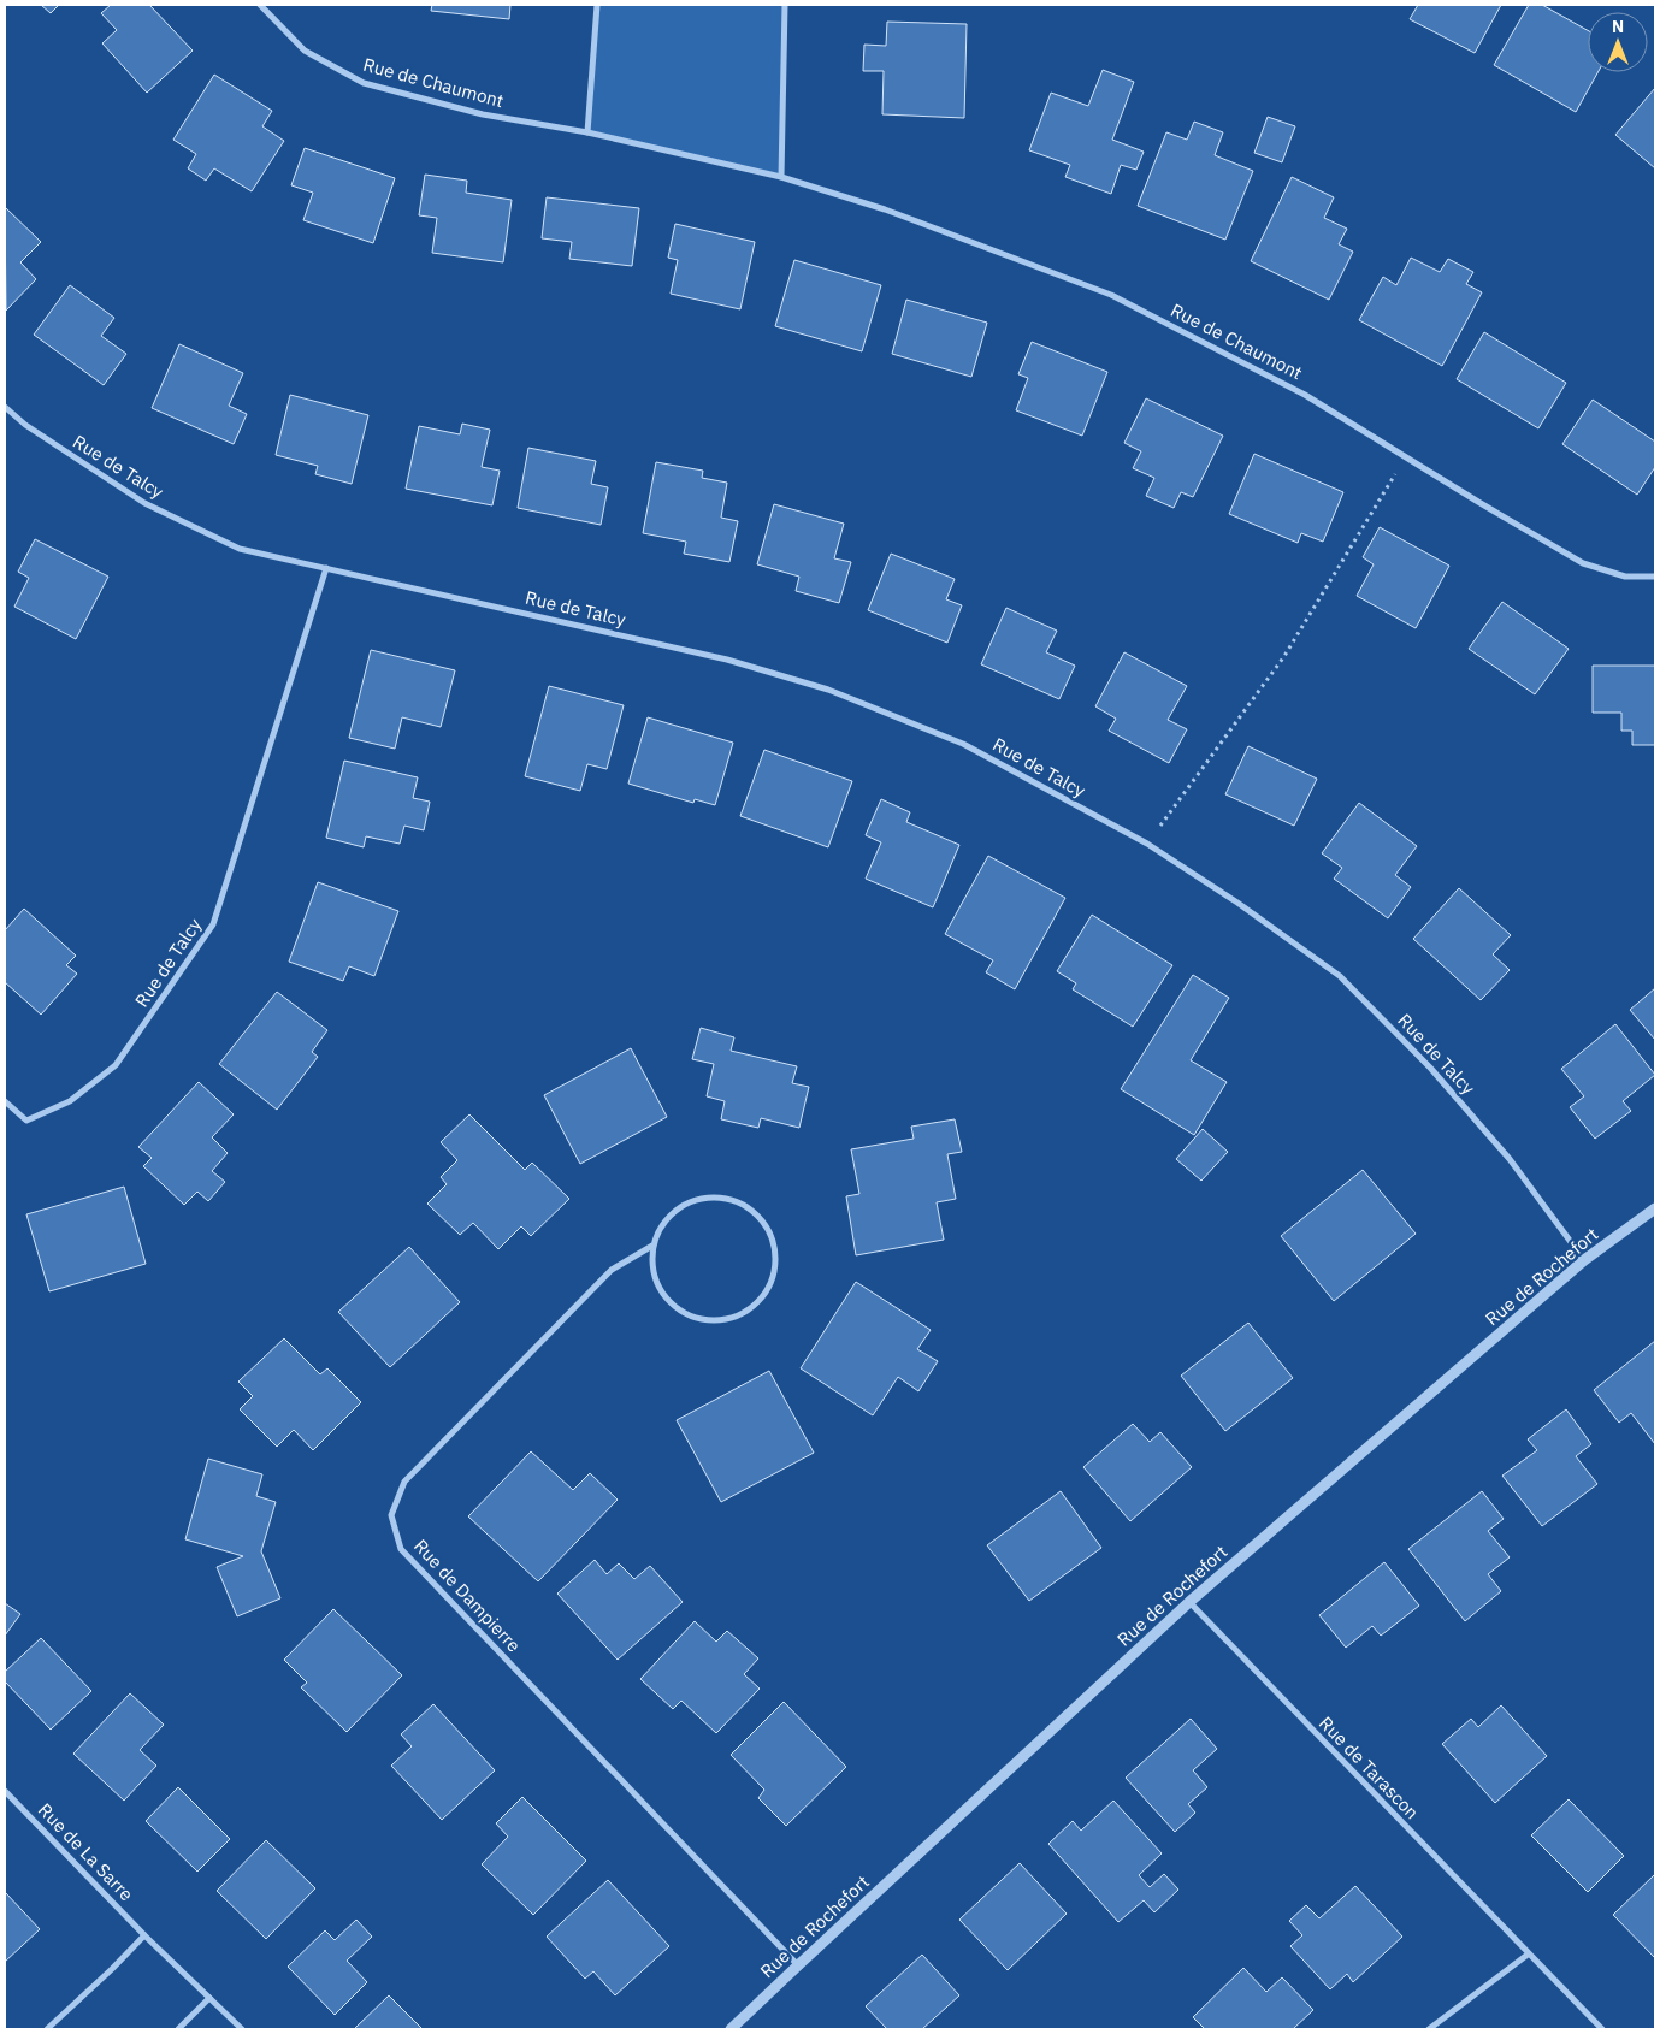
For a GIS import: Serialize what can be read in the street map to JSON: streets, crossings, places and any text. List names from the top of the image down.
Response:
{
  "streets": {
    "street": [
      "Rue de Chaumont",
      "Rue de Talcy",
      "Rue de Rochefort",
      "Rue de Dampierre",
      "Rue de Tarascon",
      "Rue de La Sarre"
    ]
  },
  "crossings": [
    ["Rue de Talcy", "Rue de Rochefort"],
    ["Rue de Rochefort", "Rue de Dampierre"],
    ["Rue de Rochefort", "Rue de Tarascon"]
  ],
  "north": "top"
}
